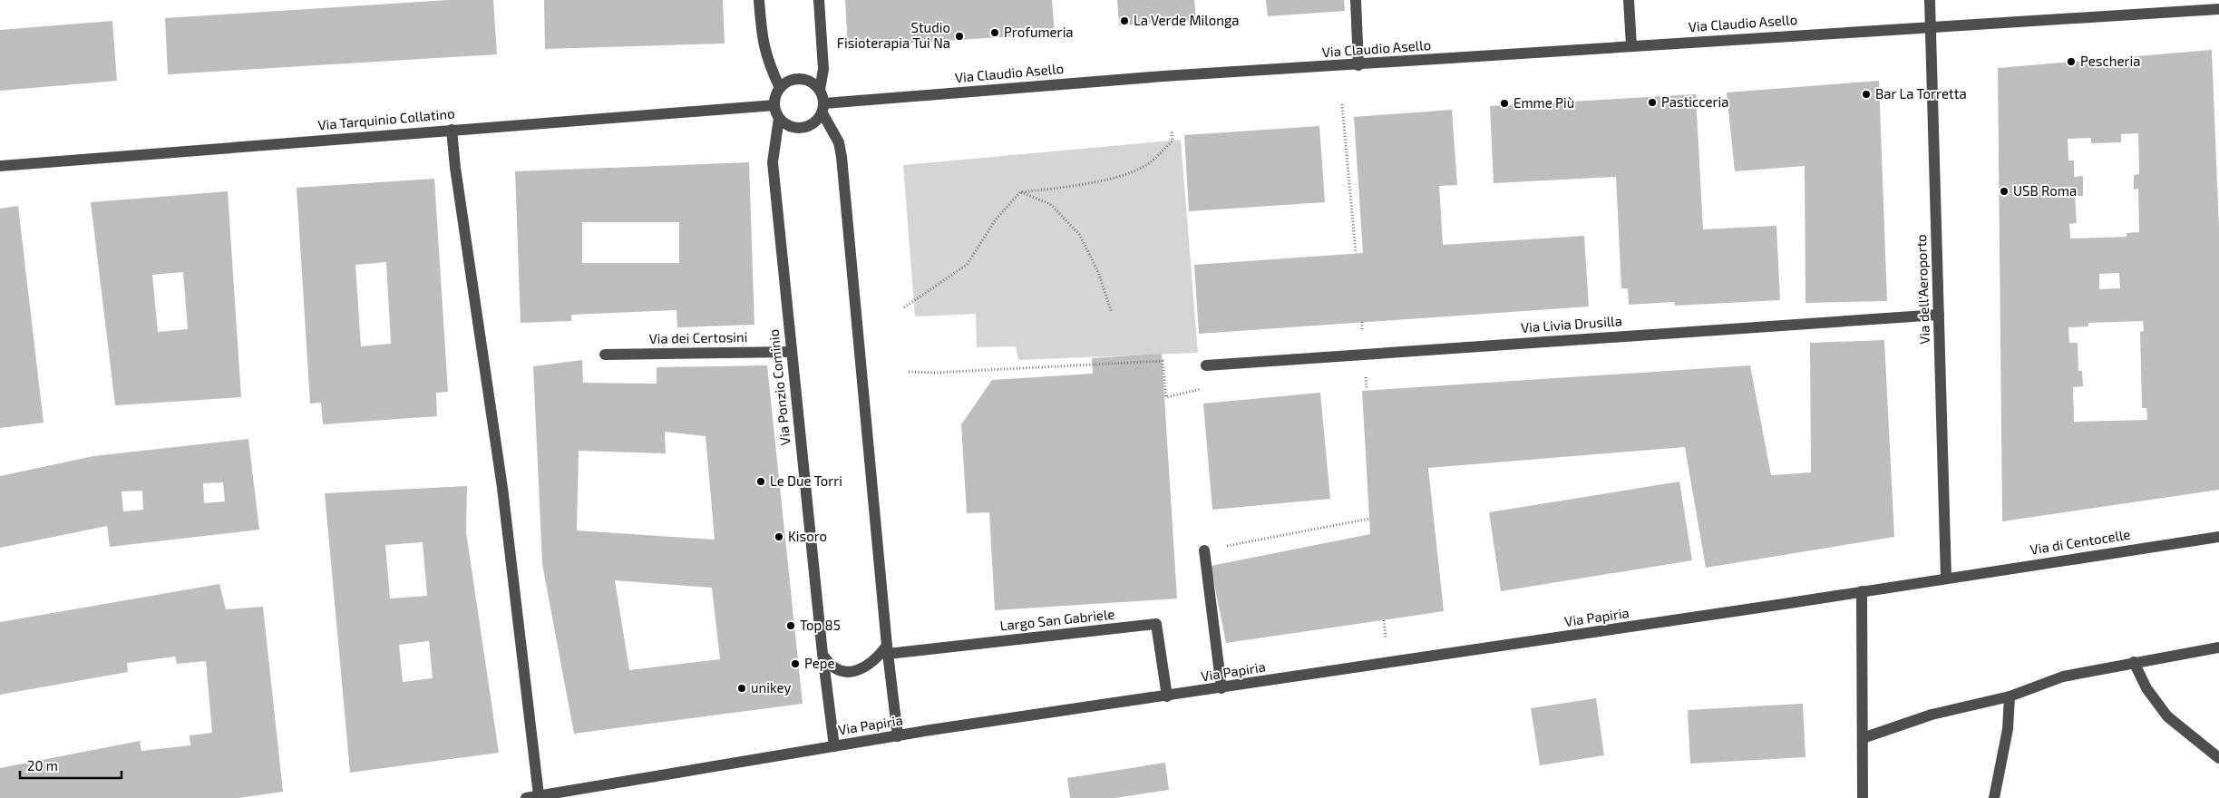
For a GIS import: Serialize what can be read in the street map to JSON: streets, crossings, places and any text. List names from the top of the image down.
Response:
{
  "streets": {
    "street": [
      "Via Claudio Asello",
      "Via Tarquinio Collatino",
      "Via dell'Aeroporto",
      "Via Livia Drusilla",
      "Via dei Certosini",
      "Via Ponzio Cominio",
      "Via di Centocelle",
      "Via Papiria",
      "Largo San Gabriele"
    ]
  },
  "crossings": [
    ["Via Claudio Asello", "Via Tarquinio Collatino"],
    ["Via Claudio Asello", "Via dell'Aeroporto"],
    ["Via Claudio Asello", "Via Ponzio Cominio"],
    ["Via Tarquinio Collatino", "Via Ponzio Cominio"],
    ["Via dell'Aeroporto", "Via Livia Drusilla"],
    ["Via dell'Aeroporto", "Via di Centocelle"],
    ["Via dell'Aeroporto", "Via Papiria"],
    ["Via dei Certosini", "Via Ponzio Cominio"],
    ["Via Ponzio Cominio", "Via Papiria"],
    ["Via di Centocelle", "Via Papiria"],
    ["Via Papiria", "Largo San Gabriele"]
  ],
  "places": [
    "La Verde Milonga",
    "Profumeria",
    "Studio Fisioterapia Tui Na",
    "Pescheria",
    "Bar La Torretta",
    "Pasticceria",
    "Emme Più",
    "USB Roma",
    "Le Due Torri",
    "Kisoro",
    "Top 85",
    "Pepe",
    "unikey"
  ],
  "scale_bar": "20 m"
}
